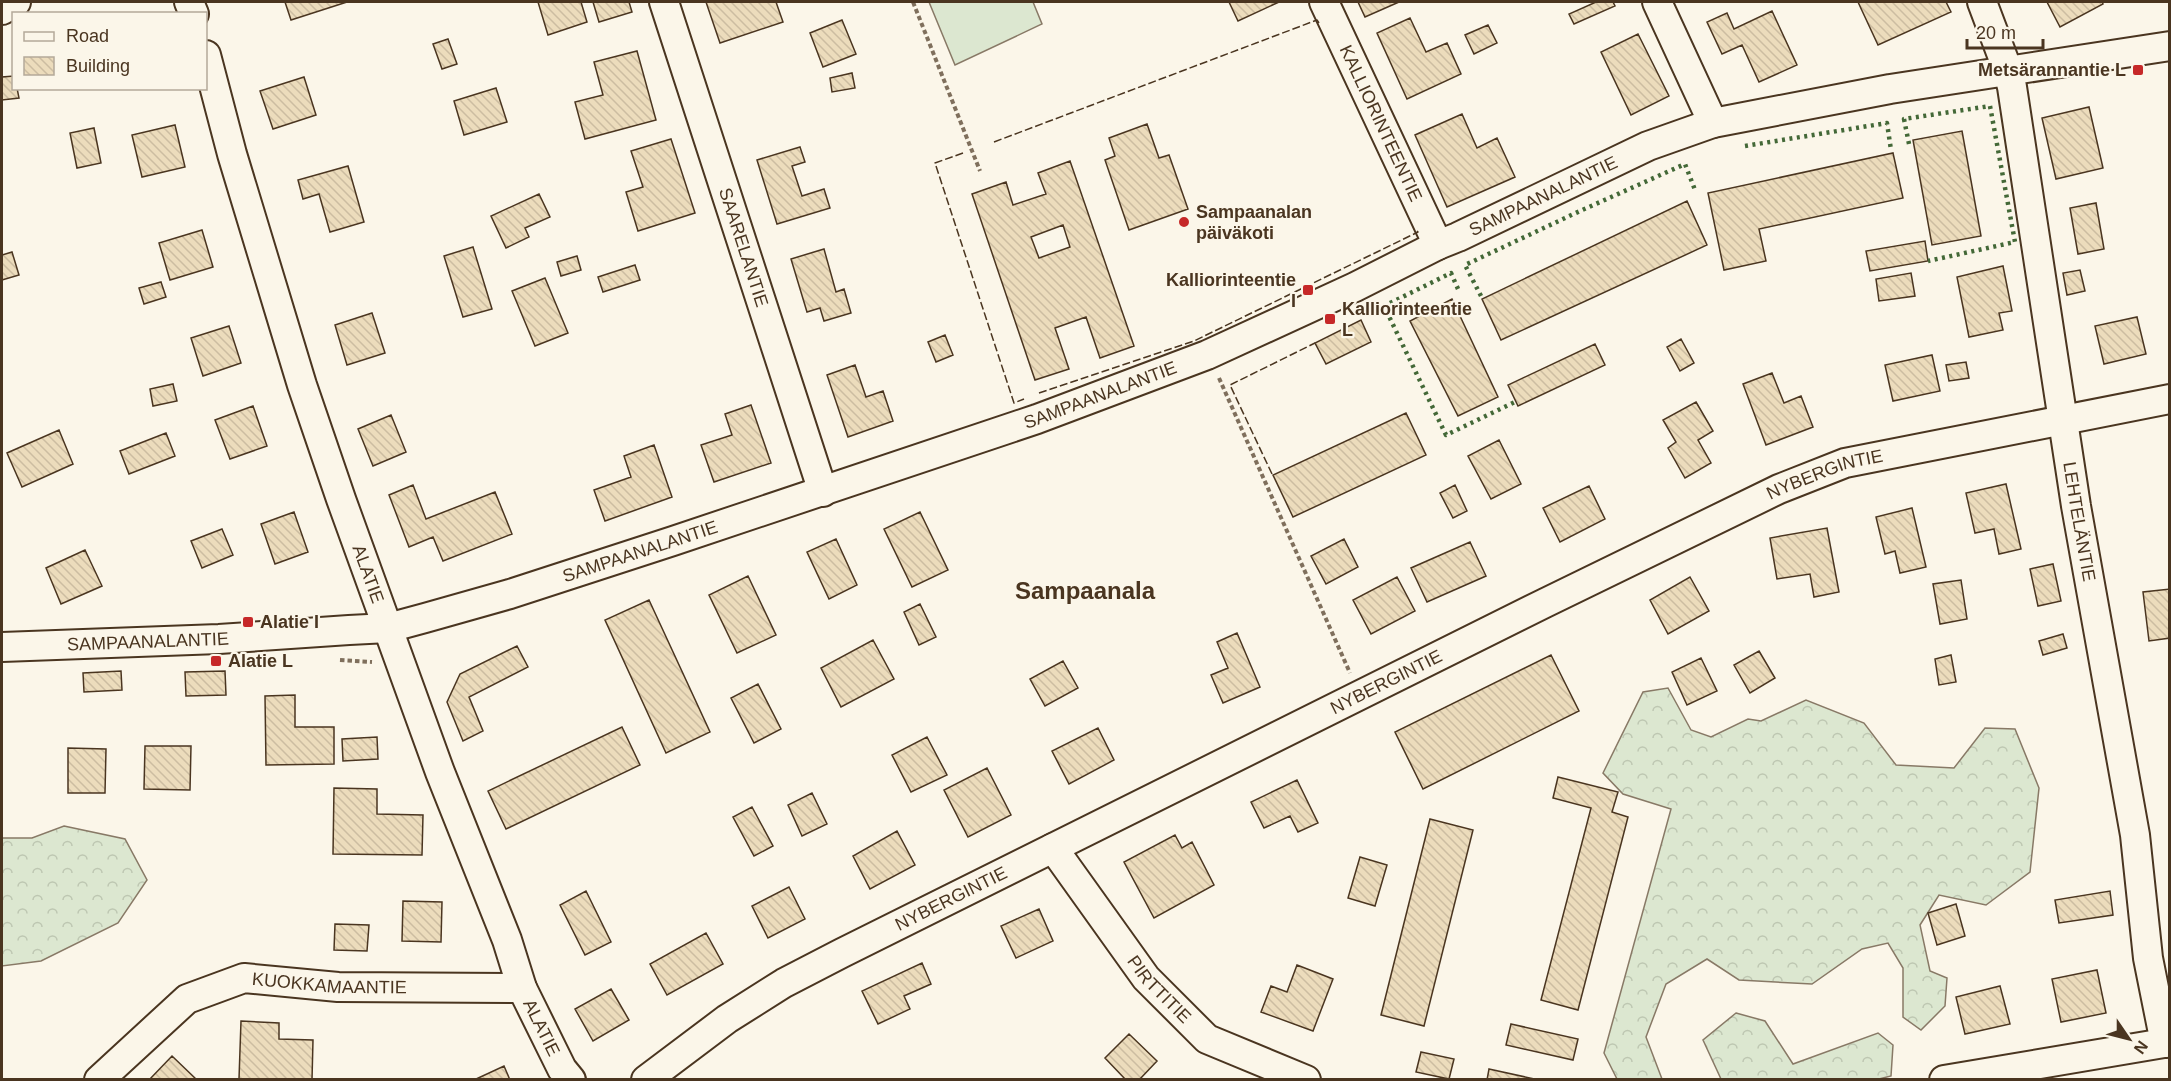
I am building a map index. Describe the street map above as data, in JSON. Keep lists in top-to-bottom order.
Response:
{
  "streets": {
    "street": [
      "KALLIORINTEENTIE",
      "SAMPAANALANTIE",
      "SAARELANTIE",
      "NYBERGINTIE",
      "LEHTELÄNTIE",
      "ALATIE",
      "KUOKKAMAANTIE",
      "PIRTTITIE"
    ]
  },
  "crossings": [
    ["KALLIORINTEENTIE", "SAMPAANALANTIE"],
    ["SAMPAANALANTIE", "SAARELANTIE"],
    ["SAMPAANALANTIE", "LEHTELÄNTIE"],
    ["SAMPAANALANTIE", "ALATIE"],
    ["NYBERGINTIE", "LEHTELÄNTIE"],
    ["NYBERGINTIE", "PIRTTITIE"],
    ["ALATIE", "KUOKKAMAANTIE"]
  ],
  "districts": ["Sampaanala"],
  "places": {
    "transit": [
      "Metsärannantie L",
      "Kalliorinteentie I",
      "Kalliorinteentie L",
      "Alatie I",
      "Alatie L"
    ],
    "other": ["Sampaanalan päiväkoti"]
  },
  "legend": ["Road", "Building"],
  "scale_bar": "20 m",
  "north": "bottom right"
}
